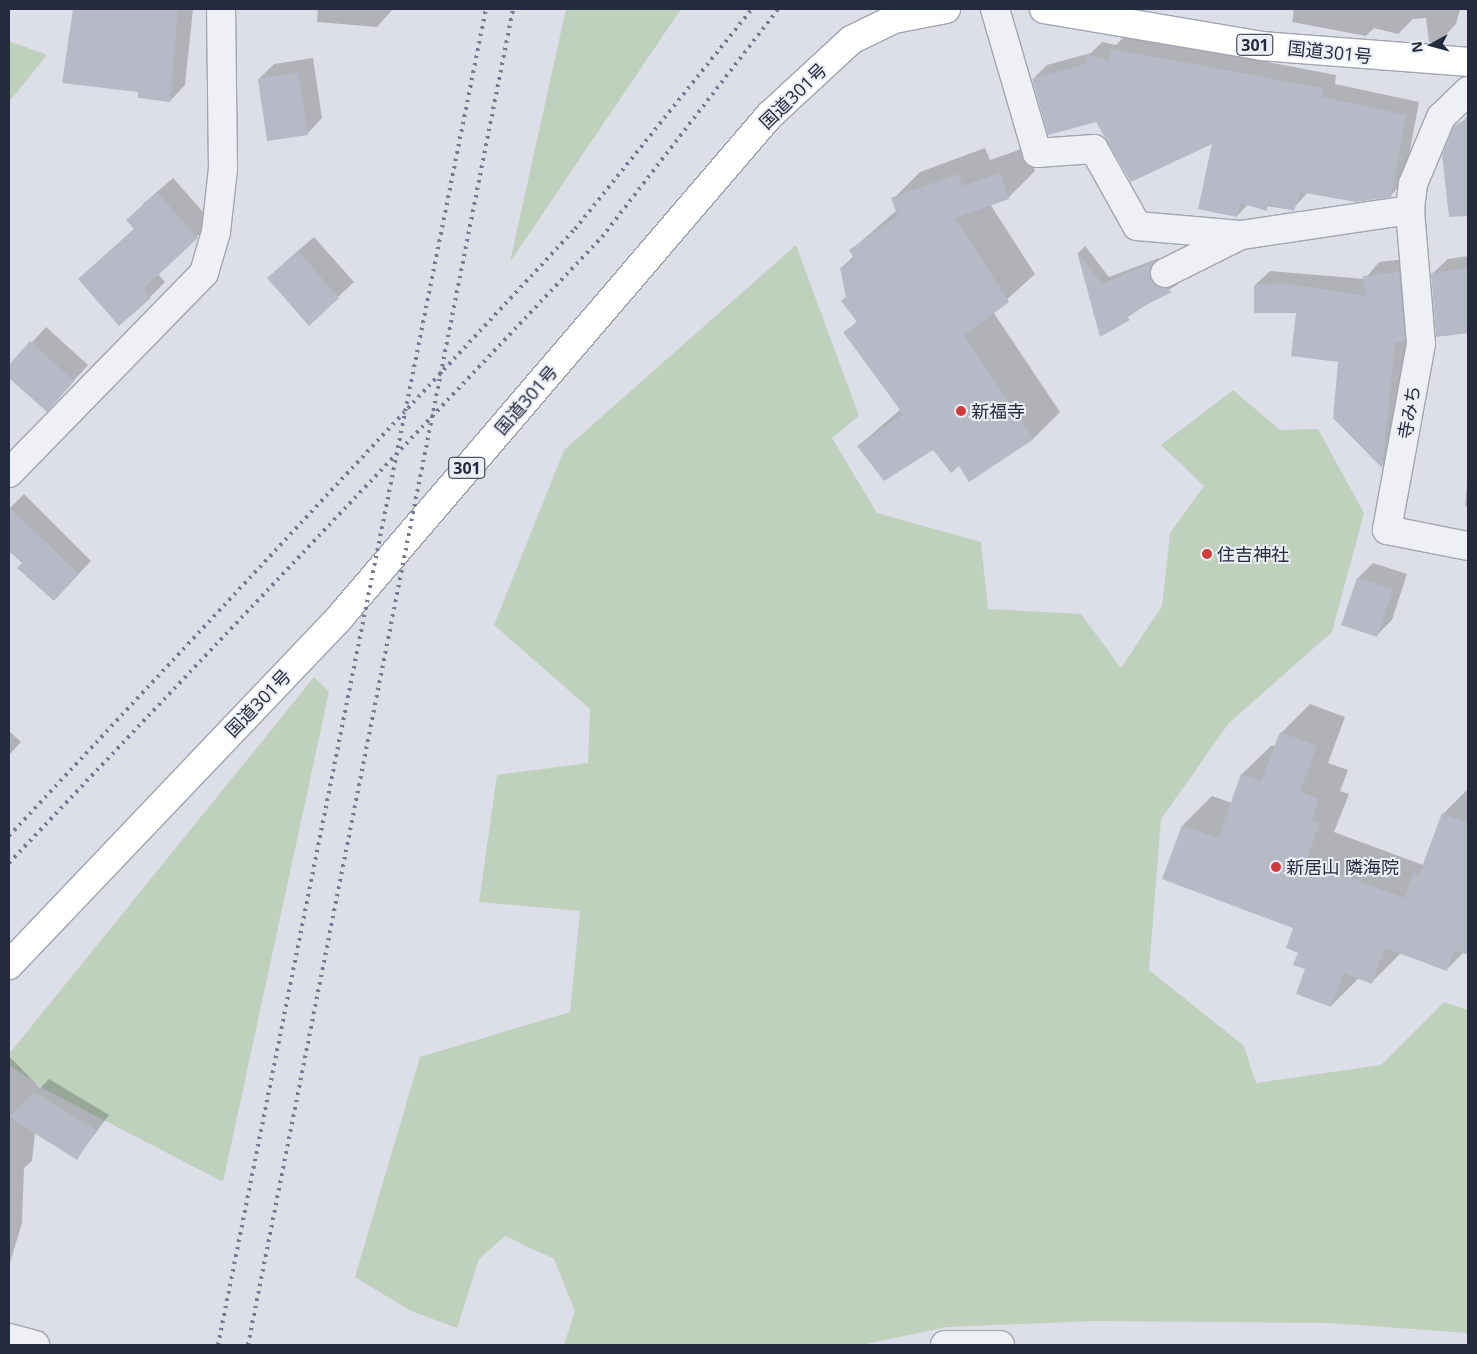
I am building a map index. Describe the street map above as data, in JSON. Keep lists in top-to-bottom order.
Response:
{
  "streets": {
    "highway": ["301", "国道301号"],
    "street": ["寺みち"]
  },
  "places": ["新福寺", "住吉神社", "新居山 隣海院"],
  "north": "left"
}
